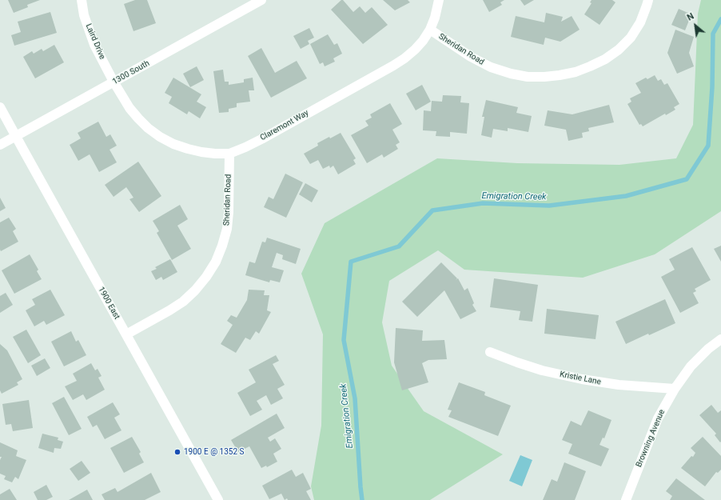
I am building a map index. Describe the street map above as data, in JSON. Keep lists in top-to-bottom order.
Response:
{
  "streets": {
    "street": [
      "Laird Drive",
      "Sheridan Road",
      "1300 South",
      "Claremont Way",
      "1900 East",
      "Kristie Lane",
      "Browning Avenue"
    ]
  },
  "crossings": [
    ["Laird Drive", "1300 South"],
    ["Laird Drive", "Claremont Way"],
    ["Sheridan Road", "Claremont Way"],
    ["Sheridan Road", "1900 East"],
    ["1300 South", "Claremont Way"],
    ["1300 South", "1900 East"],
    ["Kristie Lane", "Browning Avenue"]
  ],
  "water": ["Emigration Creek"],
  "places": ["1900 E @ 1352 S"],
  "north": "top left"
}
